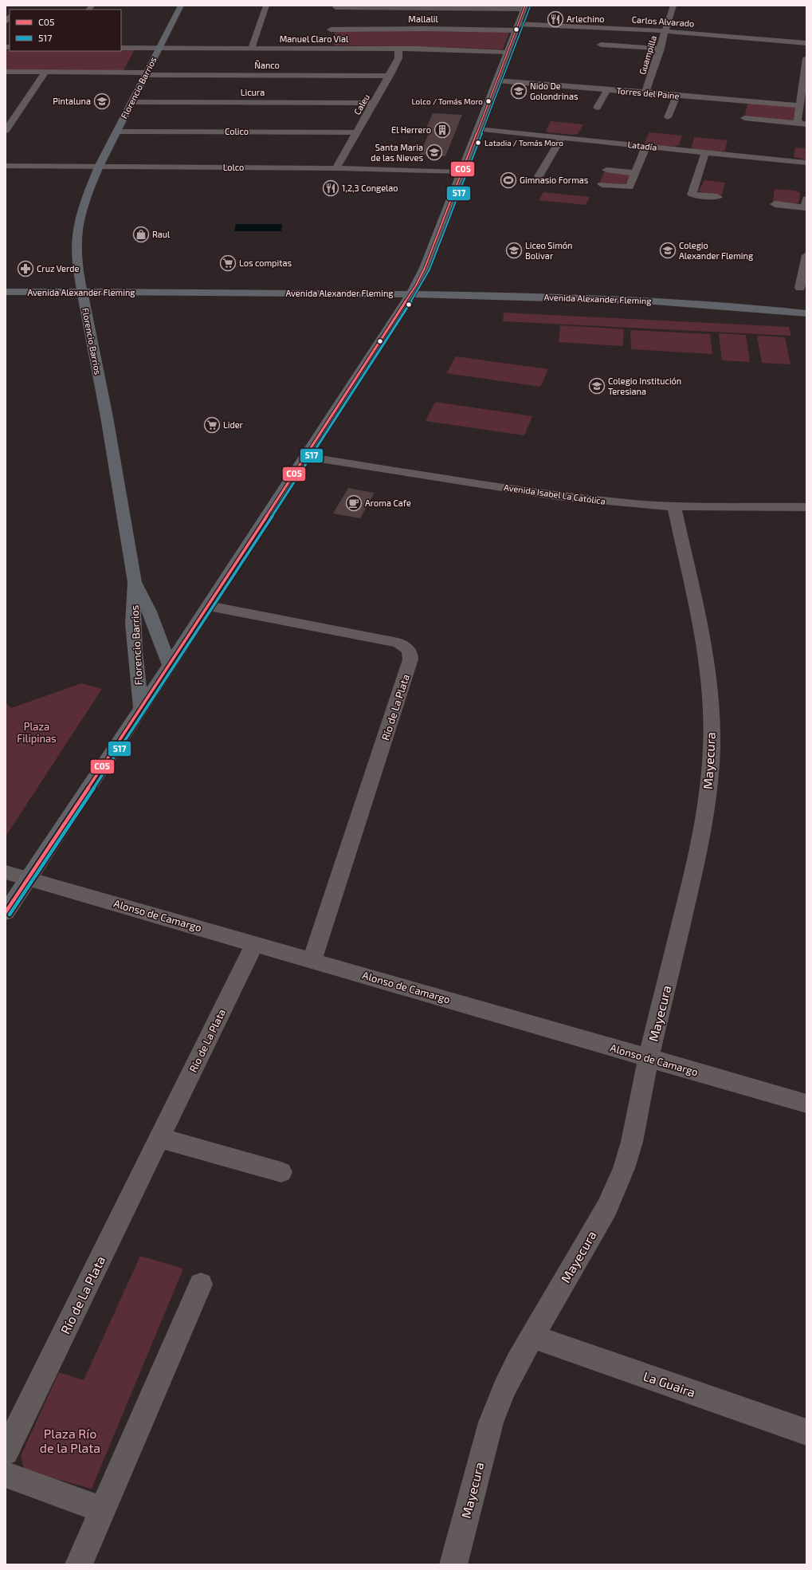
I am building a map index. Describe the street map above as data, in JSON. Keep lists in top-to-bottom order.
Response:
{
  "streets": {
    "main road": ["Florencio Barrios", "Avenida Alexander Fleming"],
    "street": [
      "Mallalil",
      "Carlos Alvarado",
      "Manuel Claro Vial",
      "Guampilla",
      "Ñanco",
      "Licura",
      "Torres del Paine",
      "Caleu",
      "Colico",
      "Latadía",
      "Lolco",
      "Avenida Isabel La Católica",
      "Río de La Plata",
      "Mayecura",
      "Alonso de Camargo",
      "La Guaira"
    ]
  },
  "crossings": [
    ["Mallalil", "Carlos Alvarado"],
    ["Mallalil", "Manuel Claro Vial"],
    ["Carlos Alvarado", "Guampilla"],
    ["Manuel Claro Vial", "Florencio Barrios"],
    ["Manuel Claro Vial", "Caleu"],
    ["Guampilla", "Torres del Paine"],
    ["Ñanco", "Florencio Barrios"],
    ["Ñanco", "Caleu"],
    ["Florencio Barrios", "Licura"],
    ["Florencio Barrios", "Colico"],
    ["Florencio Barrios", "Lolco"],
    ["Florencio Barrios", "Avenida Alexander Fleming"],
    ["Licura", "Caleu"],
    ["Caleu", "Colico"],
    ["Caleu", "Lolco"],
    ["Avenida Isabel La Católica", "Mayecura"],
    ["Río de La Plata", "Alonso de Camargo"],
    ["Mayecura", "Alonso de Camargo"],
    ["Mayecura", "La Guaira"]
  ],
  "parks": ["Plaza Filipinas", "Plaza Río de la Plata"],
  "places": {
    "restaurant": ["Arlechino", "1,2,3 Congelao"],
    "school or university": [
      "Nido De Golondrinas",
      "Pintaluna",
      "Santa Maria de las Nieves",
      "Liceo Simón Bolivar",
      "Colegio Alexander Fleming",
      "Colegio Institución Teresiana"
    ],
    "other": ["Lolco / Tomás Moro", "Latadia / Tomás Moro"],
    "building": ["El Herrero"],
    "sports": ["Gimnasio Formas"],
    "shop": ["Raul"],
    "supermarket": ["Los compitas", "Lider"],
    "pharmacy": ["Cruz Verde"],
    "cafe": ["Aroma Cafe"]
  },
  "lines": ["transit line C05", "transit line 517"],
  "legend": ["C05", "517"]
}
